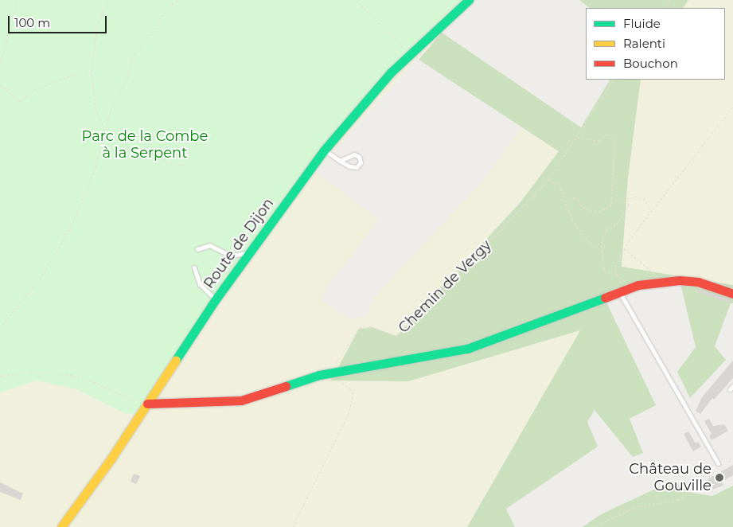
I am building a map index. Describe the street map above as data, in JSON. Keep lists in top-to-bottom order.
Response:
{
  "streets": {
    "main road": ["Route de Dijon"],
    "path": ["Chemin de Vergy"]
  },
  "parks": ["Parc de la Combe à la Serpent"],
  "places": ["Château de Gouville"],
  "legend": ["Fluide", "Ralenti", "Bouchon"],
  "scale_bar": "100 m"
}
